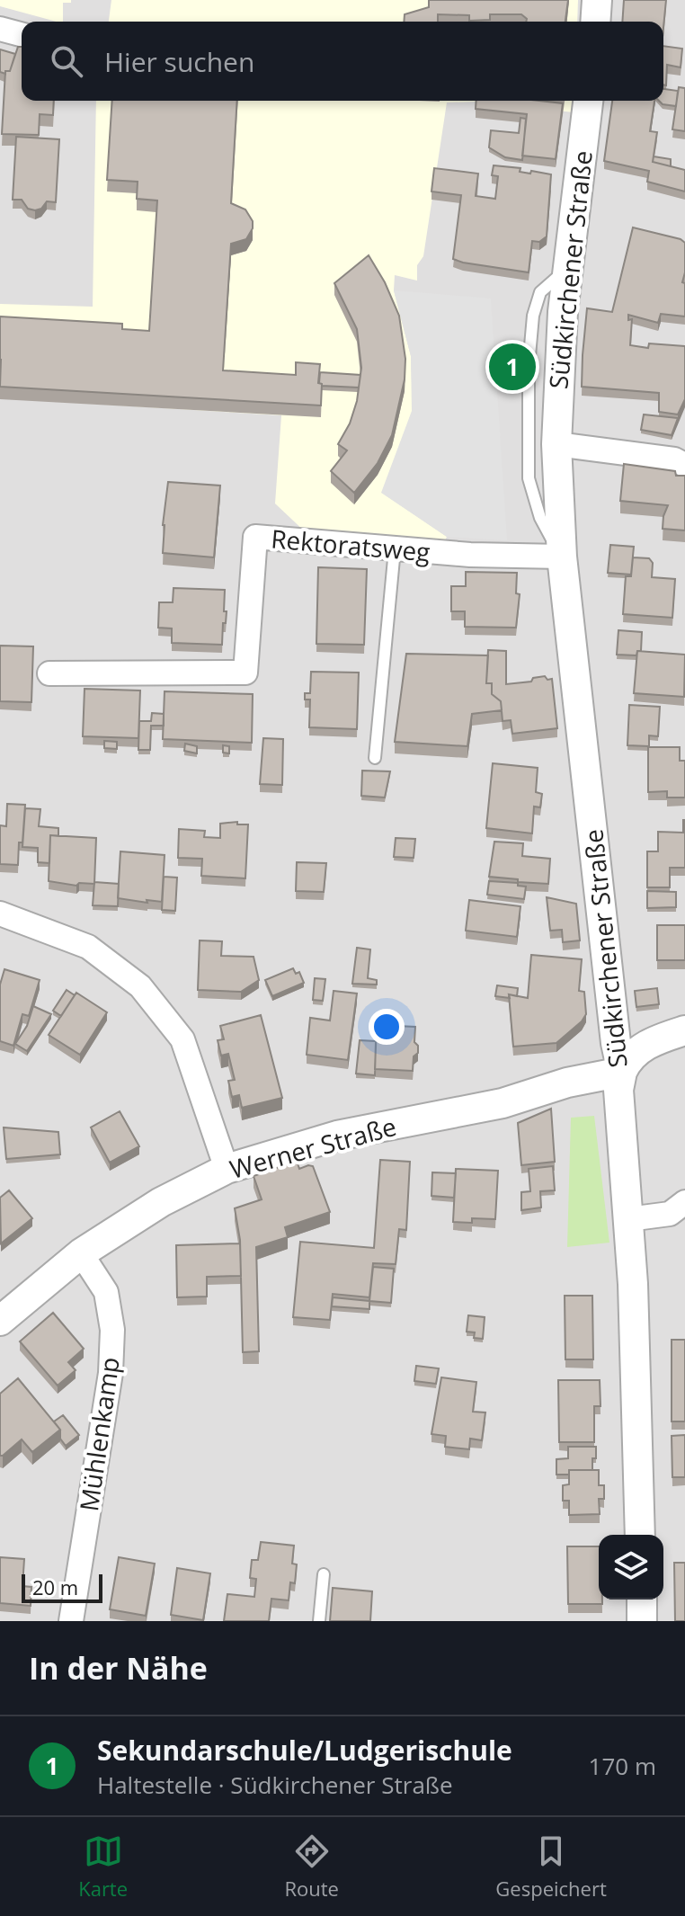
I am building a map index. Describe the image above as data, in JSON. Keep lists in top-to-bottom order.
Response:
{
  "streets": {
    "street": [
      "Südkirchener Straße",
      "Rektoratsweg",
      "Werner Straße",
      "Mühlenkamp"
    ]
  },
  "crossings": [
    ["Südkirchener Straße", "Rektoratsweg"],
    ["Südkirchener Straße", "Werner Straße"],
    ["Werner Straße", "Mühlenkamp"]
  ],
  "scale_bar": "20 m",
  "page": {
    "search": "Hier suchen",
    "pins": "1",
    "scale": "20 m",
    "heading": "In der Nähe",
    "list": [
      {
        "mark": "1",
        "name": "Sekundarschule/Ludgerischule",
        "note": "Haltestelle · Südkirchener Straße",
        "value": "170 m"
      }
    ],
    "nav": ["Karte", "Route", "Gespeichert"]
  }
}
